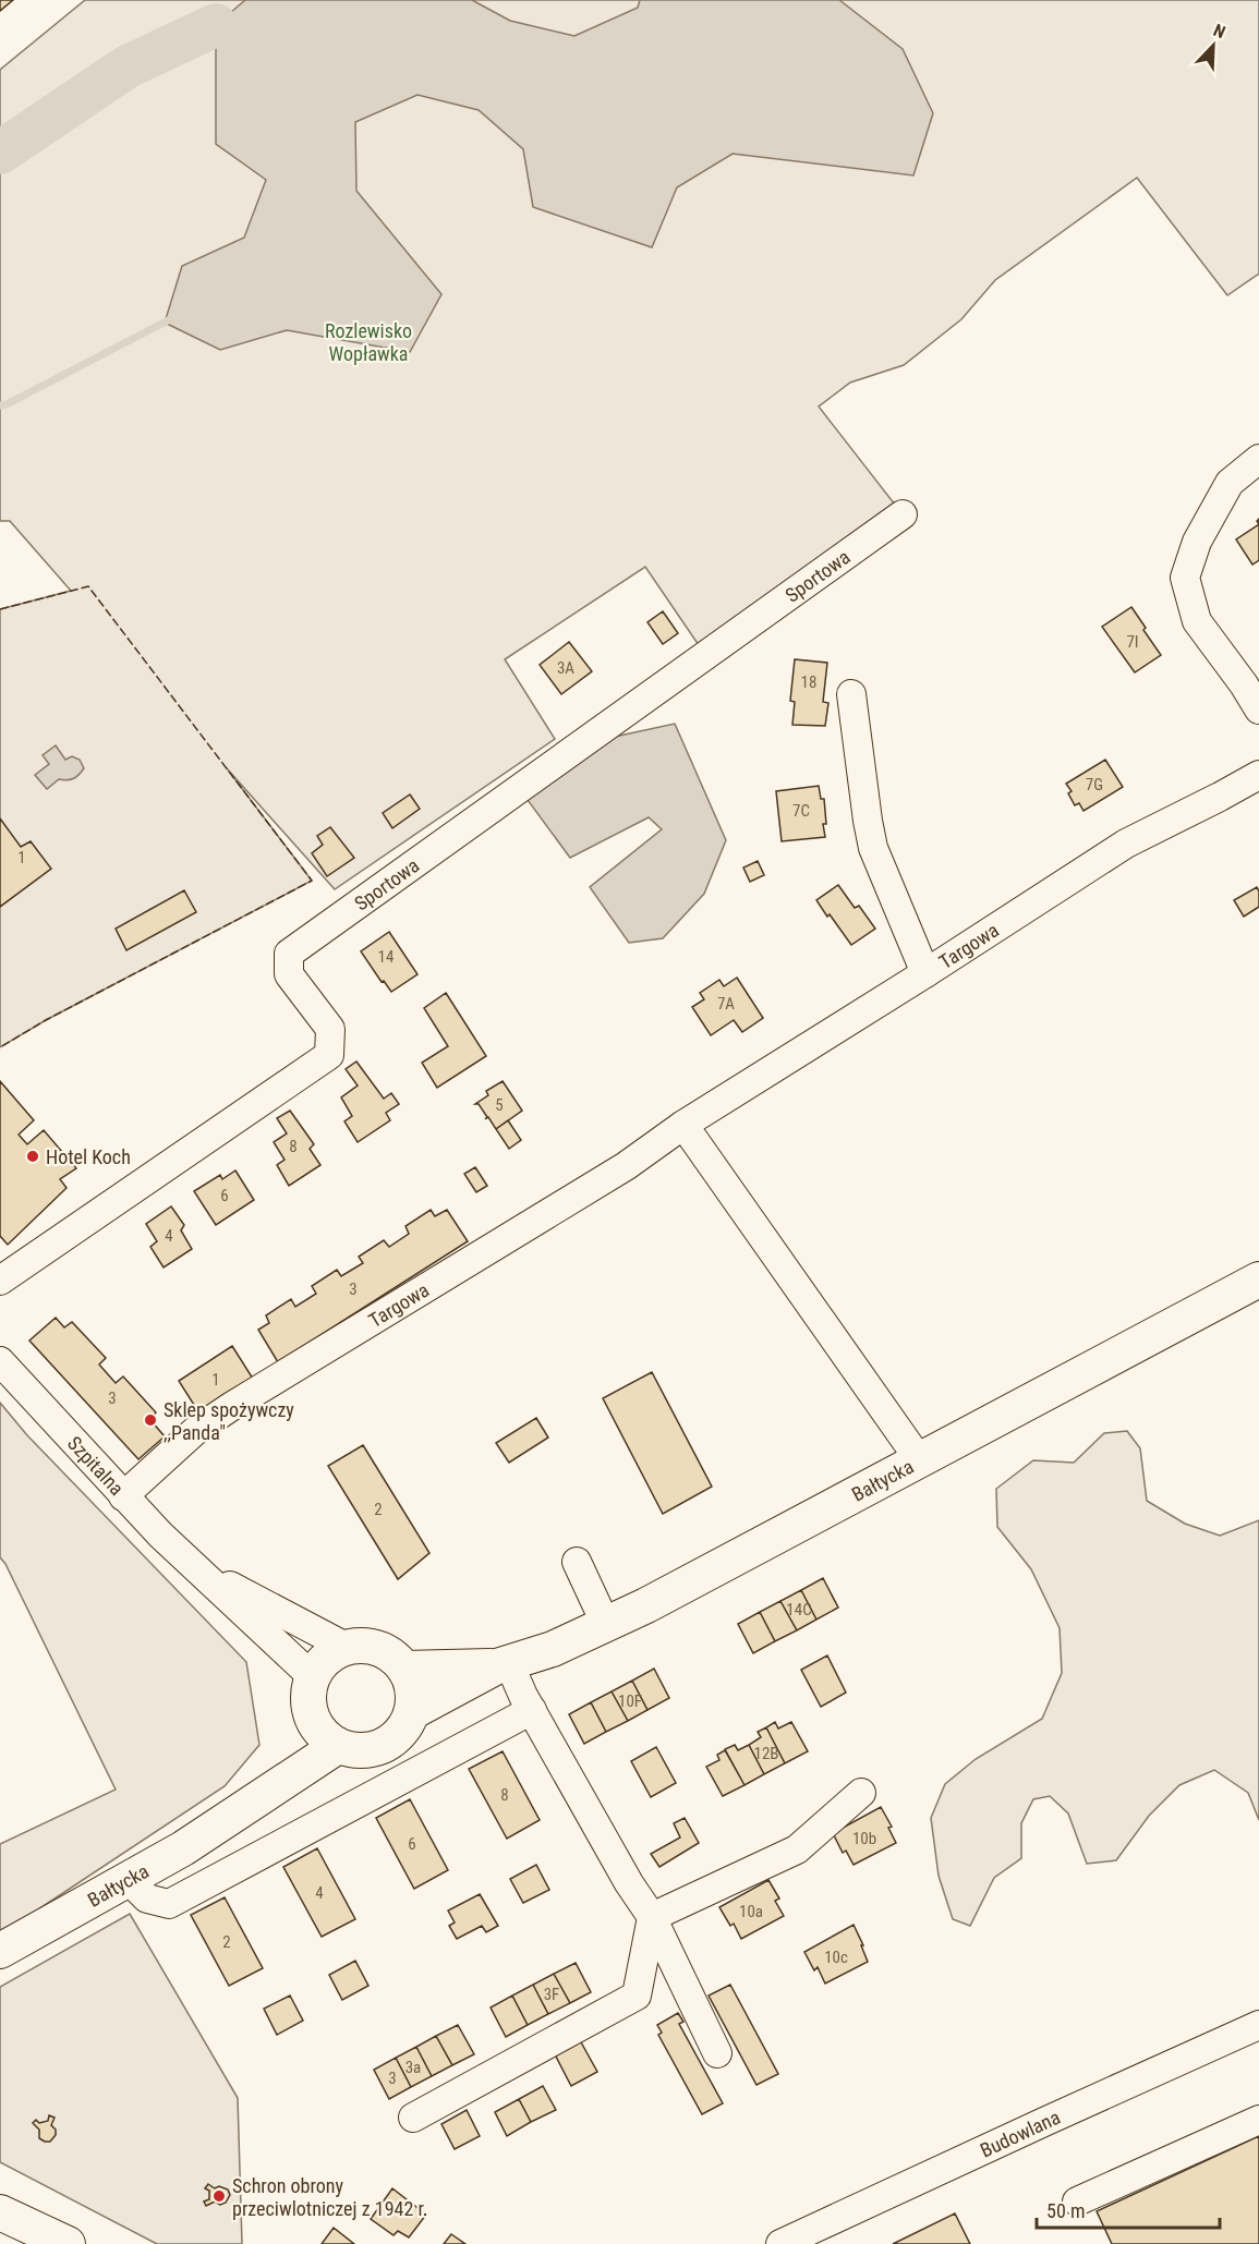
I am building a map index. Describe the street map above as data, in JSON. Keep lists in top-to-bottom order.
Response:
{
  "streets": {
    "main road": ["Bałtycka"],
    "street": [
      "Sportowa",
      "Targowa",
      "Szpitalna",
      "Budowlana"
    ]
  },
  "crossings": [
    ["Targowa", "Szpitalna"],
    ["Szpitalna", "Bałtycka"]
  ],
  "parks": ["Rozlewisko Wopławka"],
  "places": ["Hotel Koch", "Sklep spożywczy ,,Panda\"", "Schron obrony przeciwlotniczej z 1942 r."],
  "house_numbers": [
    "7I",
    "3A",
    "18",
    "7G",
    "7C",
    "1",
    "14",
    "7A",
    "5",
    "8",
    "6",
    "4",
    "3",
    "1",
    "3",
    "2",
    "14C",
    "10F",
    "12B",
    "8",
    "10b",
    "6",
    "4",
    "10a",
    "2",
    "10c",
    "3F",
    "3a",
    "3"
  ],
  "scale_bar": "50 m",
  "north": "top right"
}
